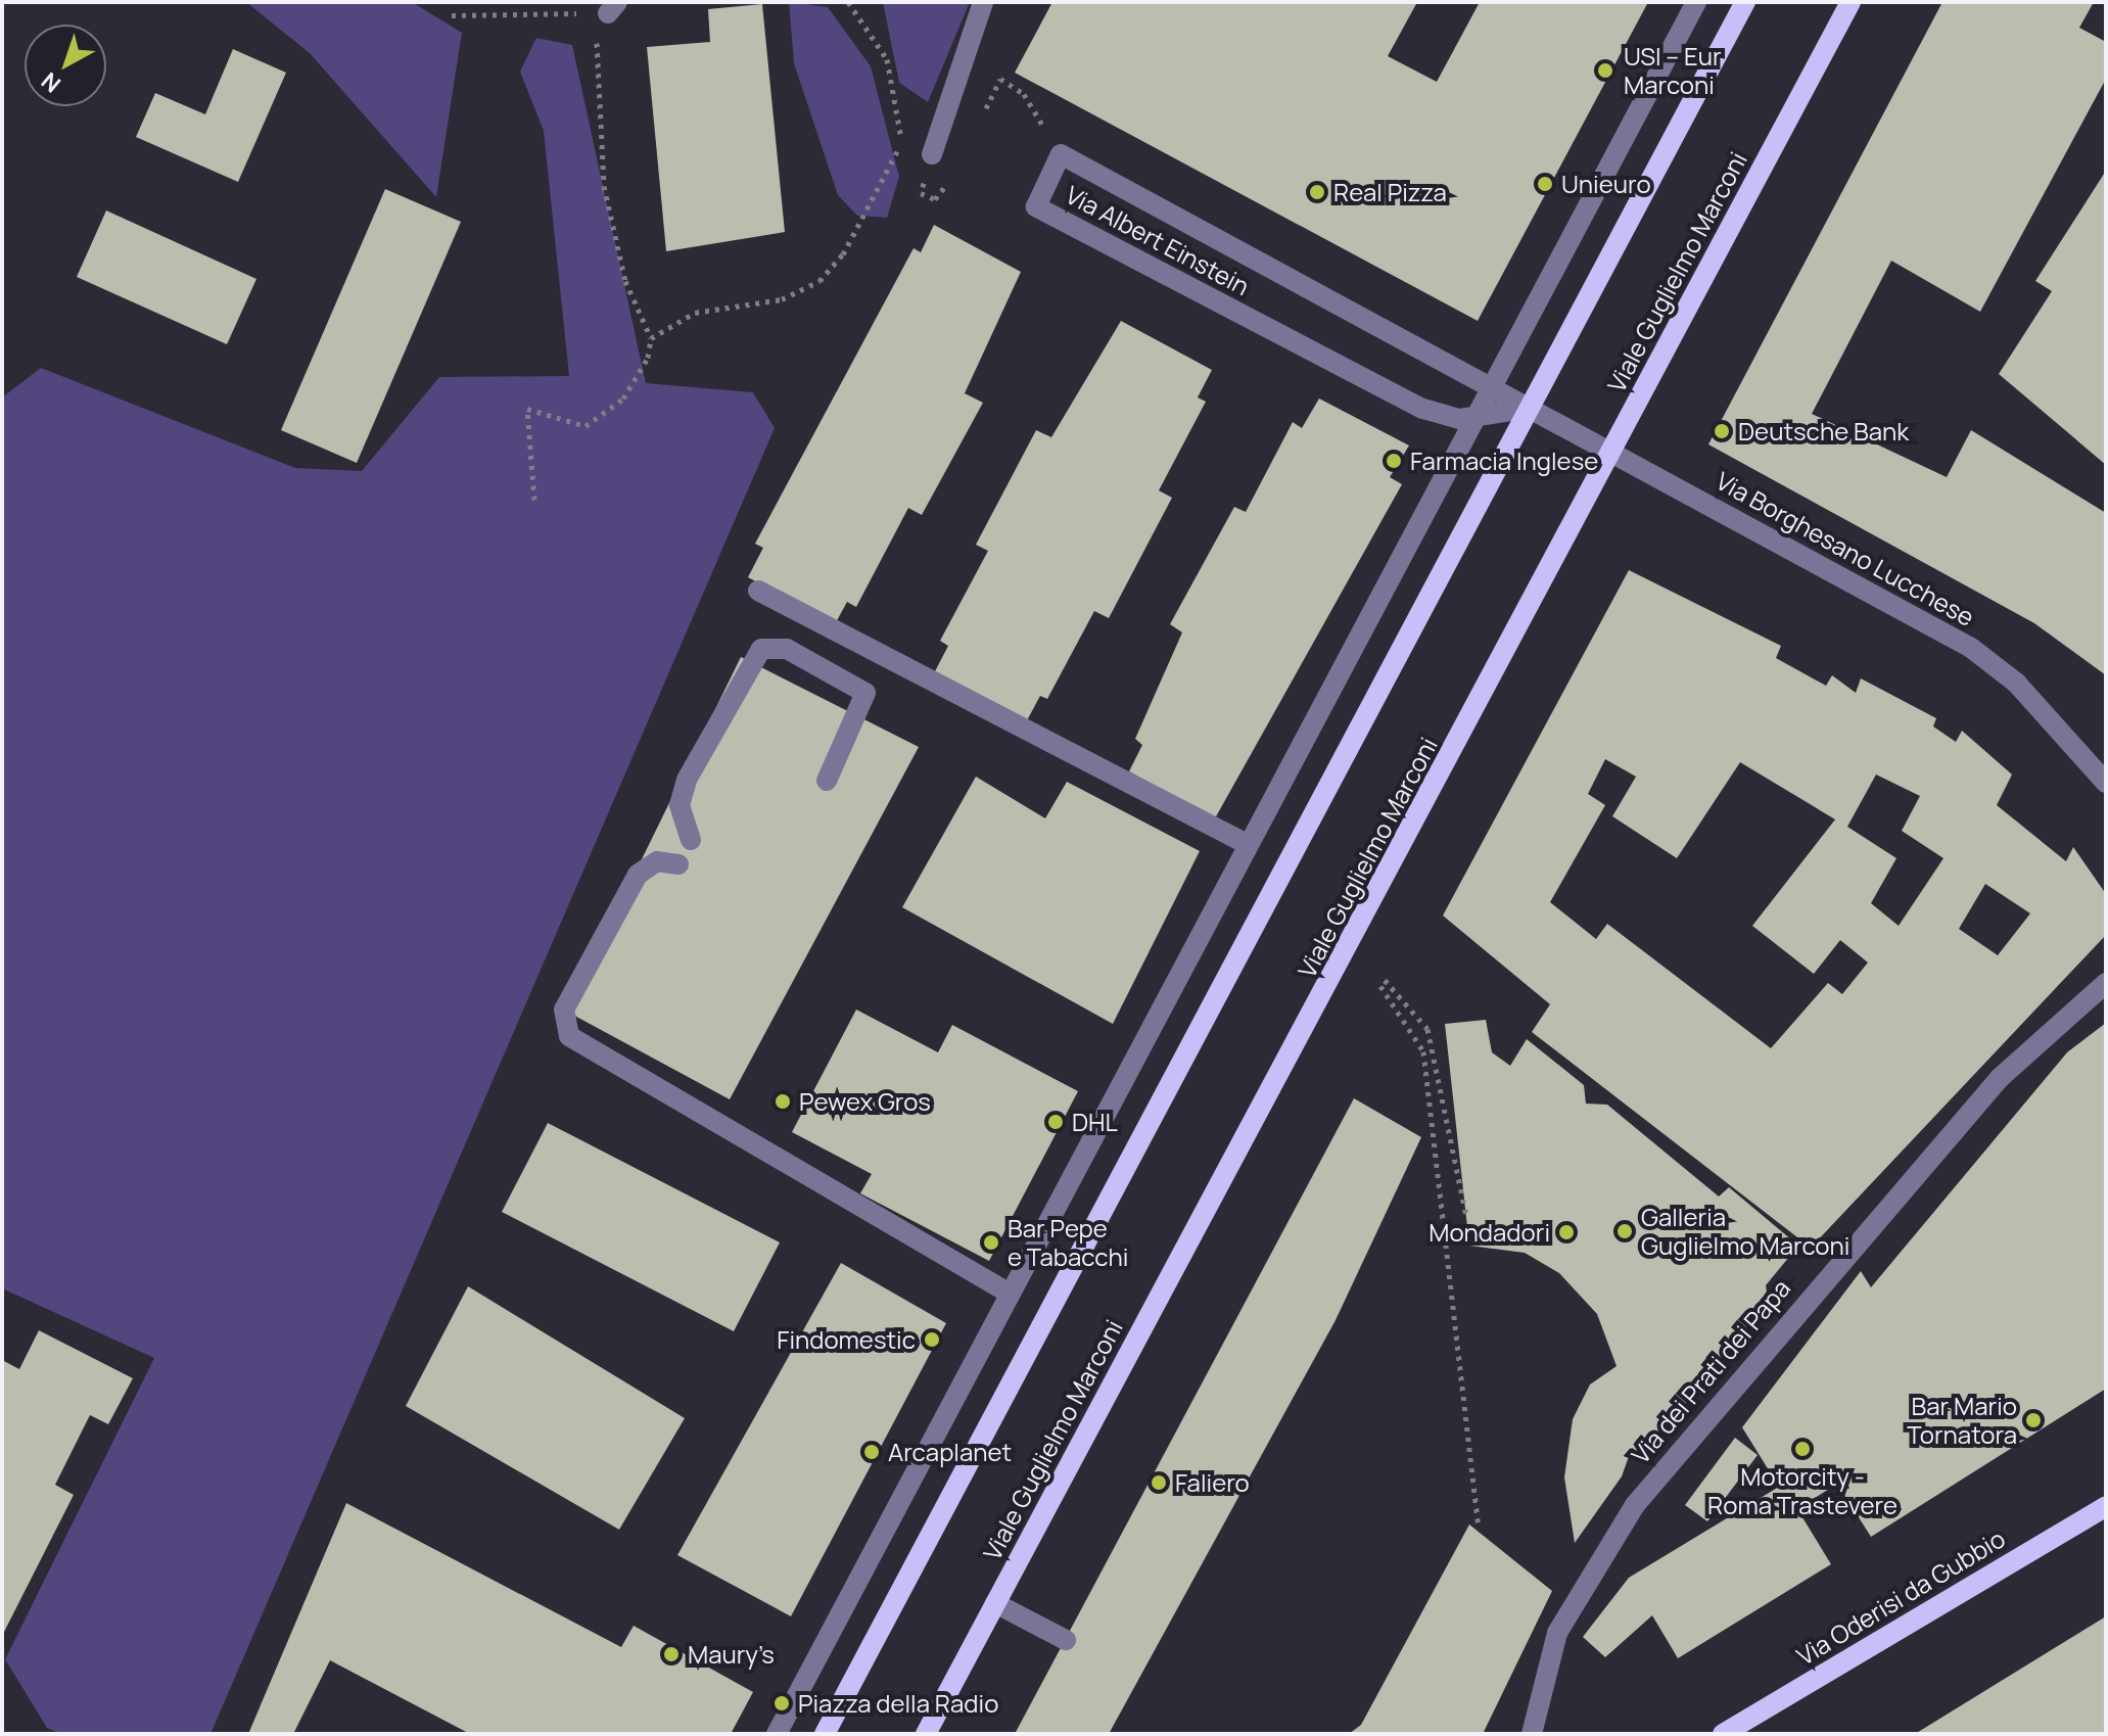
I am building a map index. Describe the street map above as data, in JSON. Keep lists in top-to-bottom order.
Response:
{
  "streets": {
    "main road": ["Viale Guglielmo Marconi", "Via Oderisi da Gubbio"],
    "street": ["Via Albert Einstein", "Via Borghesano Lucchese", "Via dei Prati dei Papa"]
  },
  "crossings": [
    ["Via Albert Einstein", "Via Borghesano Lucchese"],
    ["Viale Guglielmo Marconi", "Via Borghesano Lucchese"]
  ],
  "places": [
    "USI – Eur Marconi",
    "Unieuro",
    "Real Pizza",
    "Deutsche Bank",
    "Farmacia Inglese",
    "Pewex Gros",
    "DHL",
    "Galleria Guglielmo Marconi",
    "Mondadori",
    "Bar Pepe e Tabacchi",
    "Findomestic",
    "Bar Mario Tornatora",
    "Motorcity - Roma Trastevere",
    "Arcaplanet",
    "Faliero",
    "Maury’s",
    "Piazza della Radio"
  ],
  "north": "bottom left"
}
